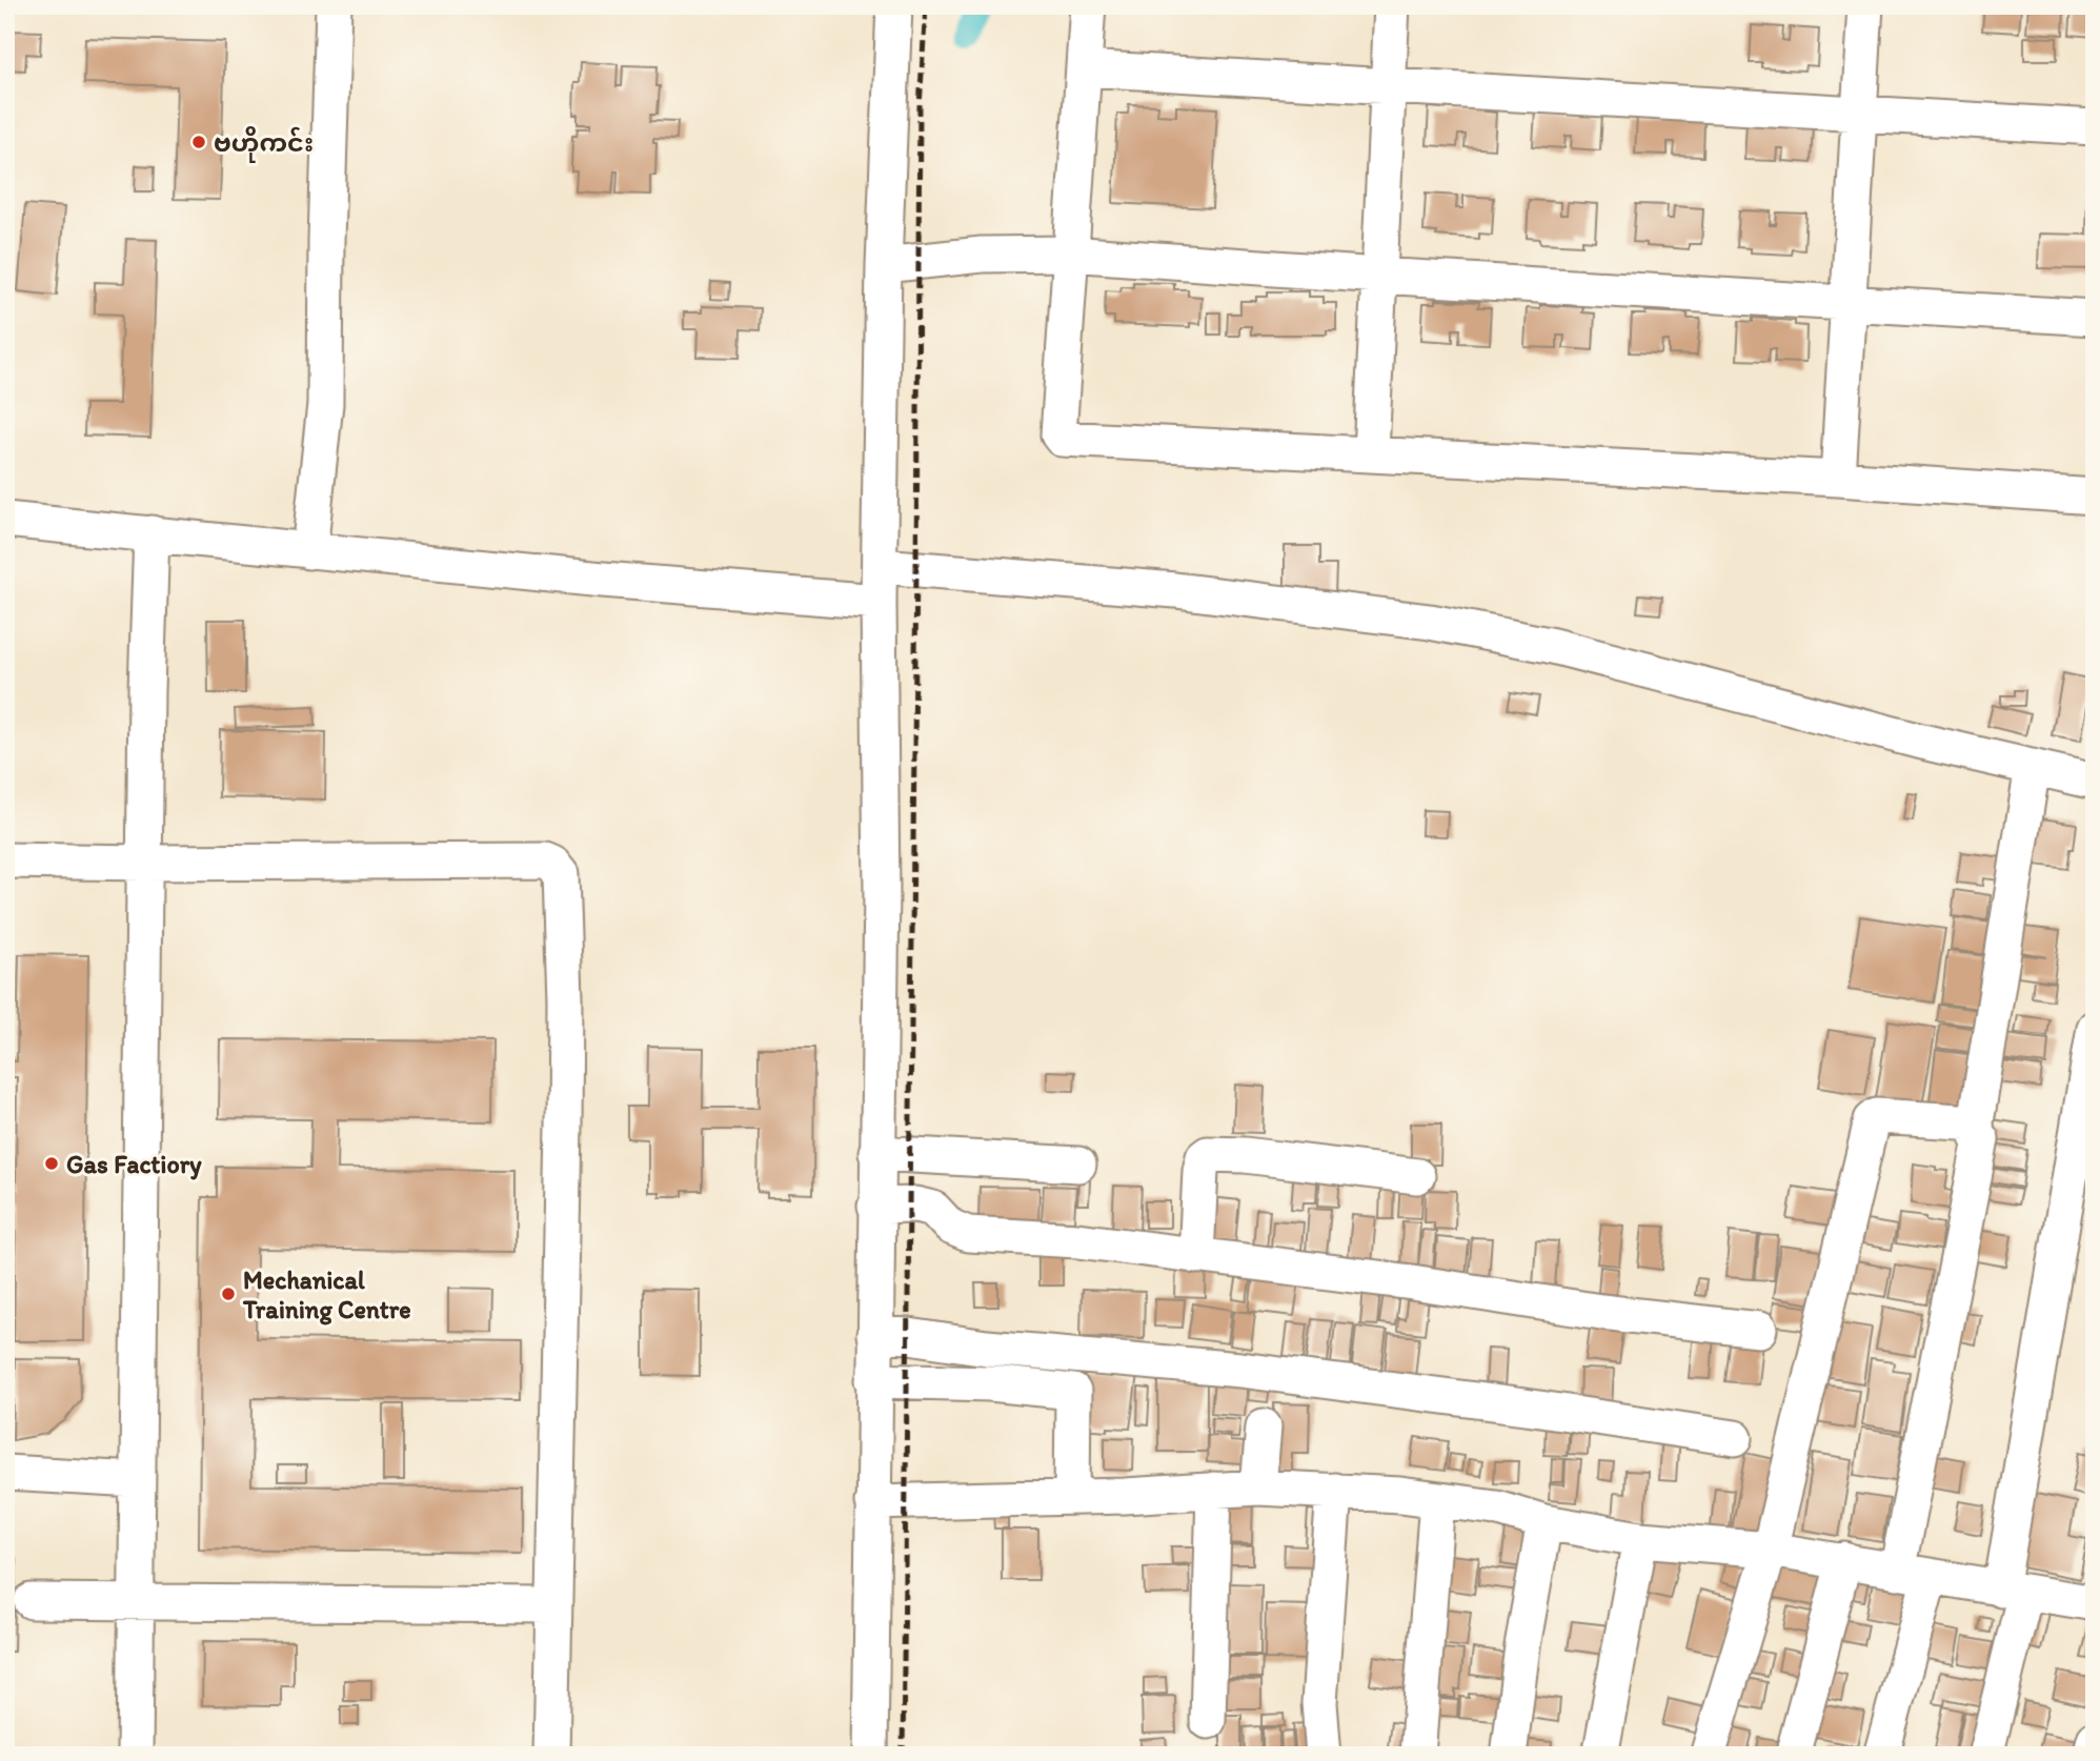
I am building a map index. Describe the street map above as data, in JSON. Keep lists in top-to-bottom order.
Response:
{
  "places": ["ဗဟိုကင်း", "Gas Factiory", "Mechanical Training Centre"]
}
